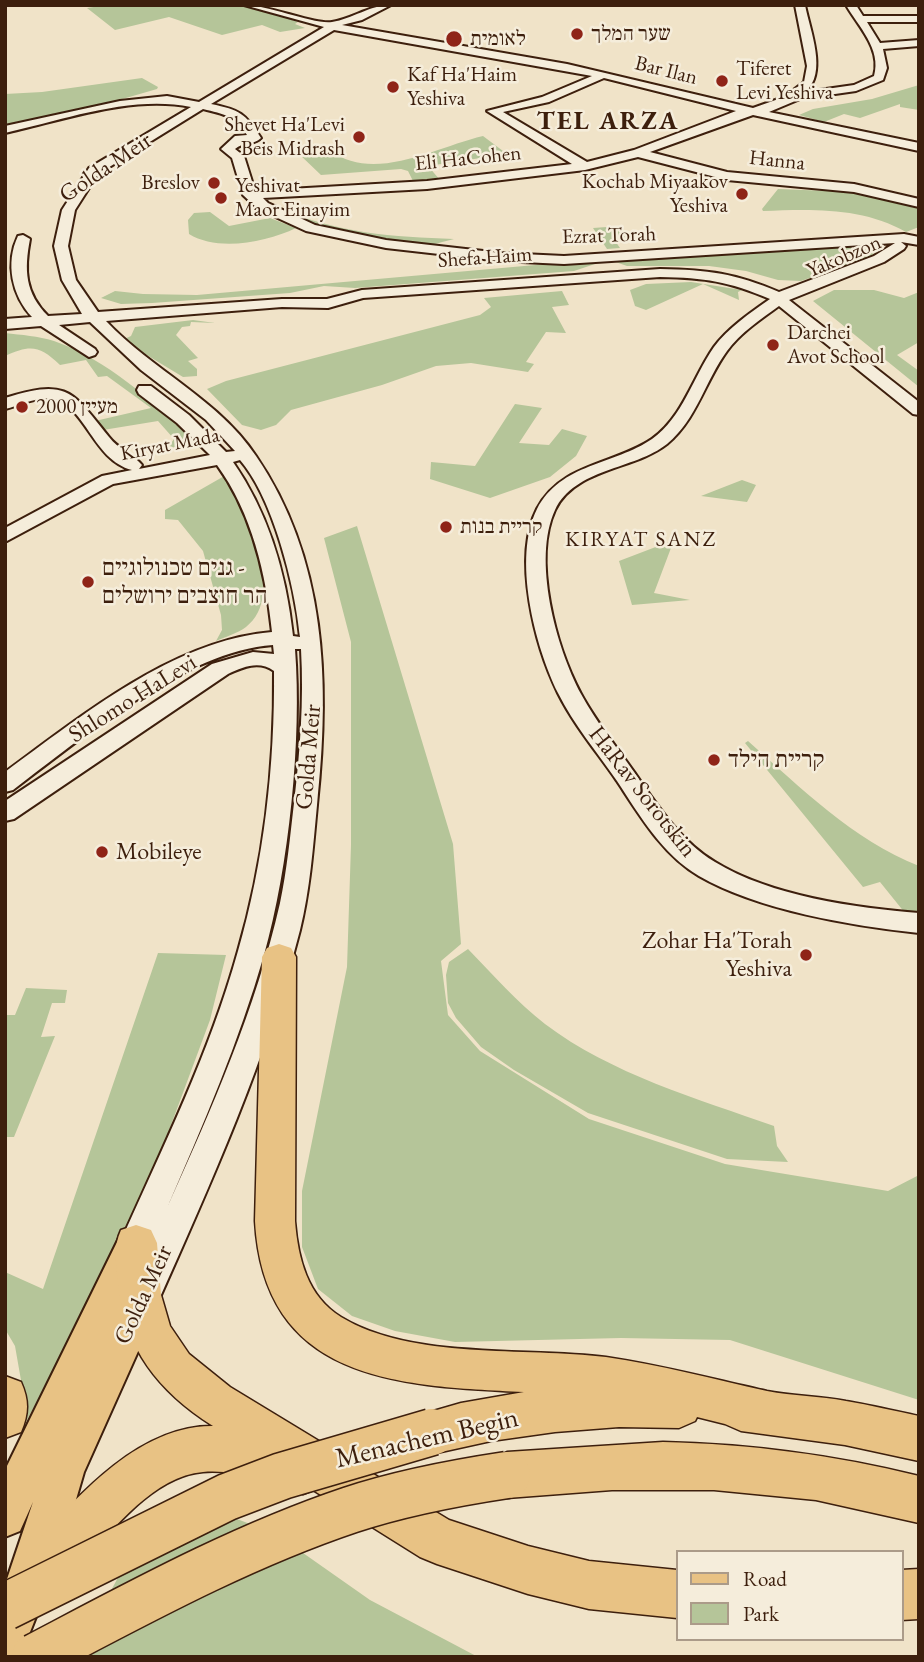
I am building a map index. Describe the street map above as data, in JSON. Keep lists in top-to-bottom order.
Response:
{
  "streets": {
    "highway": ["Menachem Begin"],
    "main road": ["Golda Meir"],
    "street": [
      "Bar Ilan",
      "Eli HaCohen",
      "Hanna",
      "Ezrat Torah",
      "Yakobzon",
      "Shefa Haim",
      "Kiryat Mada",
      "Shlomo HaLevi",
      "HaRav Sorotskin"
    ]
  },
  "crossings": [
    ["Bar Ilan", "Eli HaCohen"],
    ["Eli HaCohen", "Hanna"],
    ["Eli HaCohen", "Ezrat Torah"],
    ["Golda Meir", "Shefa Haim"],
    ["Golda Meir", "Kiryat Mada"],
    ["Golda Meir", "Shlomo HaLevi"],
    ["Golda Meir", "Menachem Begin"],
    ["Ezrat Torah", "Yakobzon"],
    ["Yakobzon", "Shefa Haim"],
    ["Yakobzon", "HaRav Sorotskin"]
  ],
  "districts": ["TEL ARZA", "KIRYAT SANZ"],
  "places": [
    "שער המלך",
    "לאומית",
    "Tiferet Levi Yeshiva",
    "Kaf Ha'Haim Yeshiva",
    "Shevet Ha'Levi Beis Midrash",
    "Breslov",
    "Kochab Miyaakov Yeshiva",
    "Yeshivat Maor Einayim",
    "Darchei Avot School",
    "מעיין 2000",
    "קריית בנות",
    "גנים טכנולוגיים - הר חוצבים ירושלים",
    "קריית הילד",
    "Mobileye",
    "Zohar Ha'Torah Yeshiva"
  ],
  "legend": ["Road", "Park"]
}
